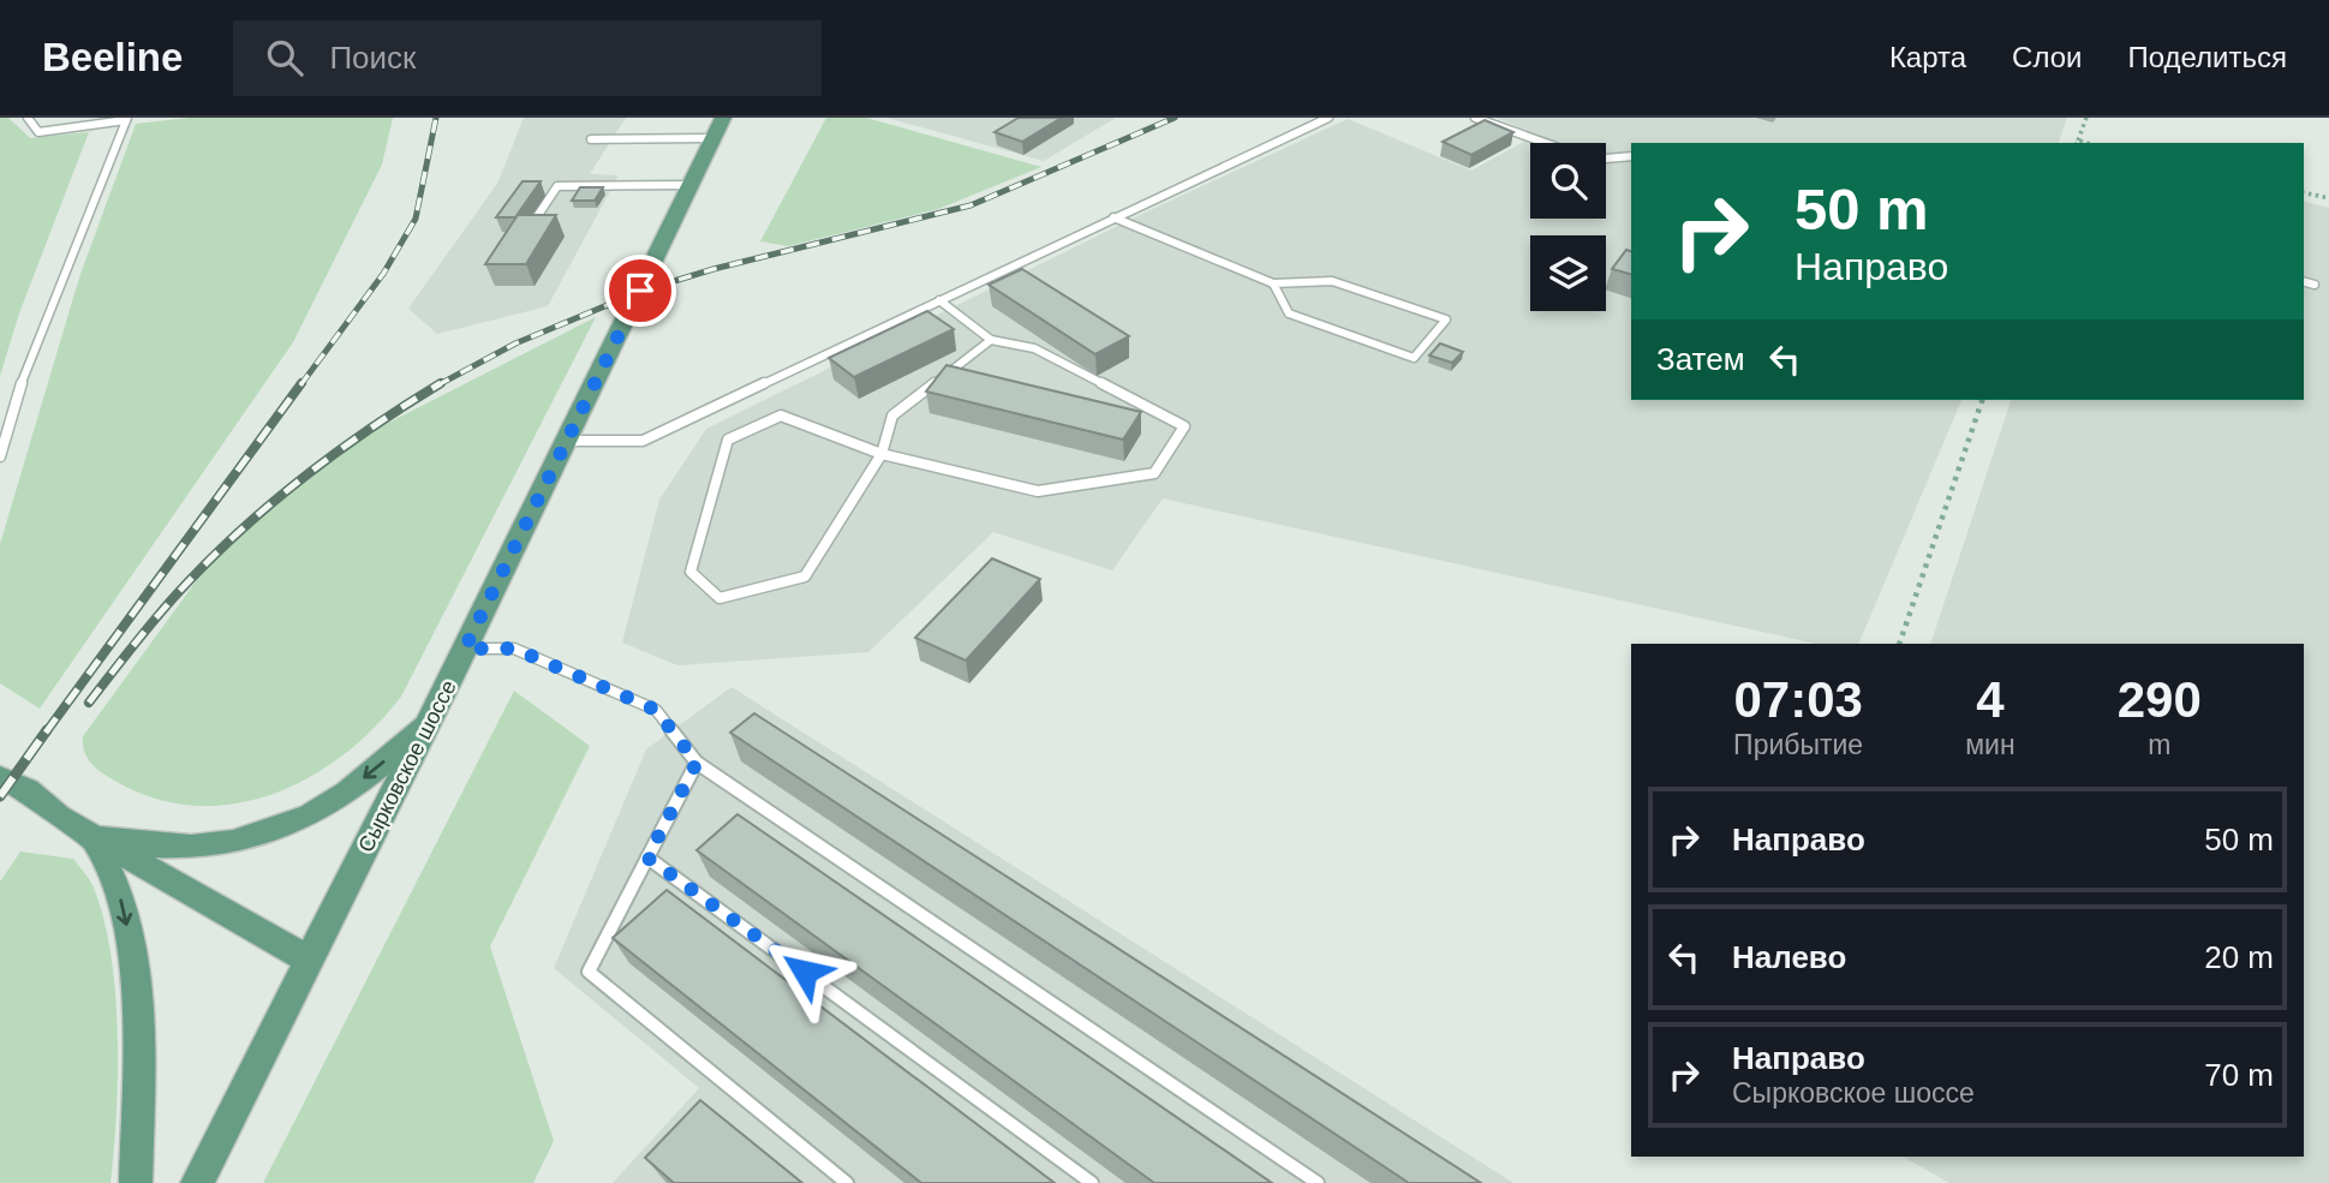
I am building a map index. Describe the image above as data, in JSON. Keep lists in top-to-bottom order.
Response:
{
  "streets": {
    "main road": ["Сырковское шоссе"]
  },
  "page": {
    "header": "Beeline",
    "search": "Поиск",
    "nav": ["Карта", "Слои", "Поделиться"],
    "turn": ["50 m", "Направо"],
    "then": "Затем",
    "eta": [
      "07:03",
      "Прибытие",
      "4",
      "мин",
      "290",
      "m"
    ],
    "list": [
      {
        "name": "Направо",
        "value": "50 m"
      },
      {
        "name": "Налево",
        "value": "20 m"
      },
      {
        "name": "Направо",
        "note": "Сырковское шоссе",
        "value": "70 m"
      }
    ]
  }
}
